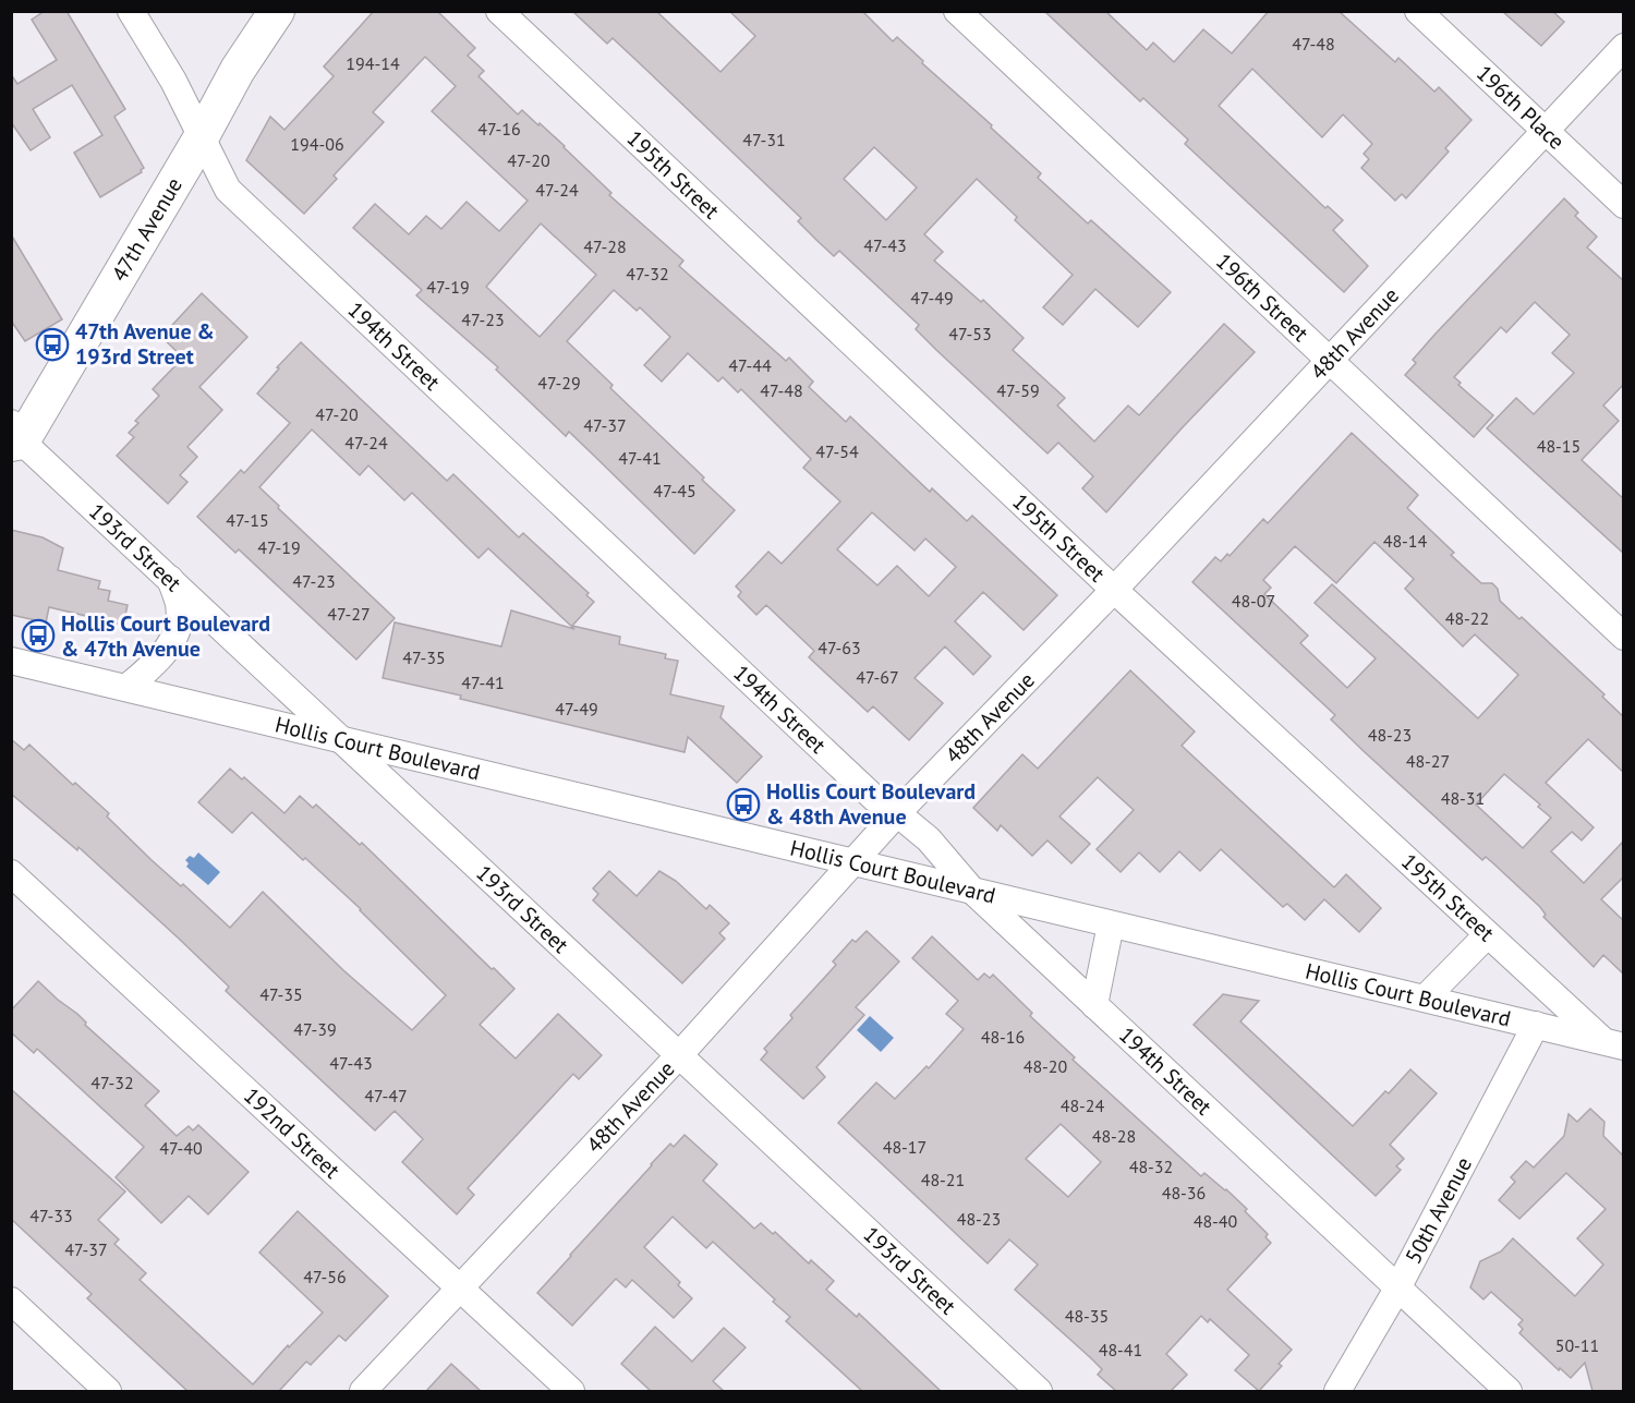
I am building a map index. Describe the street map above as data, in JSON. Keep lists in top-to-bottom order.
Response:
{
  "streets": {
    "street": [
      "196th Place",
      "195th Street",
      "47th Avenue",
      "196th Street",
      "48th Avenue",
      "194th Street",
      "193rd Street",
      "Hollis Court Boulevard",
      "192nd Street",
      "50th Avenue"
    ]
  },
  "crossings": [
    ["196th Place", "48th Avenue"],
    ["195th Street", "48th Avenue"],
    ["195th Street", "Hollis Court Boulevard"],
    ["47th Avenue", "194th Street"],
    ["47th Avenue", "193rd Street"],
    ["196th Street", "48th Avenue"],
    ["48th Avenue", "194th Street"],
    ["48th Avenue", "193rd Street"],
    ["48th Avenue", "Hollis Court Boulevard"],
    ["48th Avenue", "192nd Street"],
    ["194th Street", "Hollis Court Boulevard"],
    ["194th Street", "50th Avenue"],
    ["193rd Street", "Hollis Court Boulevard"],
    ["Hollis Court Boulevard", "50th Avenue"]
  ],
  "places": {
    "bus stop": ["47th Avenue & 193rd Street", "Hollis Court Boulevard & 47th Avenue", "Hollis Court Boulevard & 48th Avenue"]
  },
  "house_numbers": [
    "47-48",
    "194-14",
    "47-16",
    "47-31",
    "194-06",
    "47-20",
    "47-24",
    "47-43",
    "47-28",
    "47-32",
    "47-19",
    "47-49",
    "47-23",
    "47-53",
    "47-44",
    "47-29",
    "47-48",
    "47-59",
    "47-20",
    "47-37",
    "47-24",
    "48-15",
    "47-54",
    "47-41",
    "47-45",
    "47-15",
    "48-14",
    "47-19",
    "47-23",
    "48-07",
    "47-27",
    "48-22",
    "47-63",
    "47-35",
    "47-67",
    "47-41",
    "47-49",
    "48-23",
    "48-27",
    "48-31",
    "47-35",
    "47-39",
    "48-16",
    "47-43",
    "48-20",
    "47-32",
    "47-47",
    "48-24",
    "48-28",
    "48-17",
    "47-40",
    "48-32",
    "48-21",
    "48-36",
    "47-33",
    "48-23",
    "48-40",
    "47-37",
    "47-56",
    "48-35",
    "50-11",
    "48-41"
  ]
}
